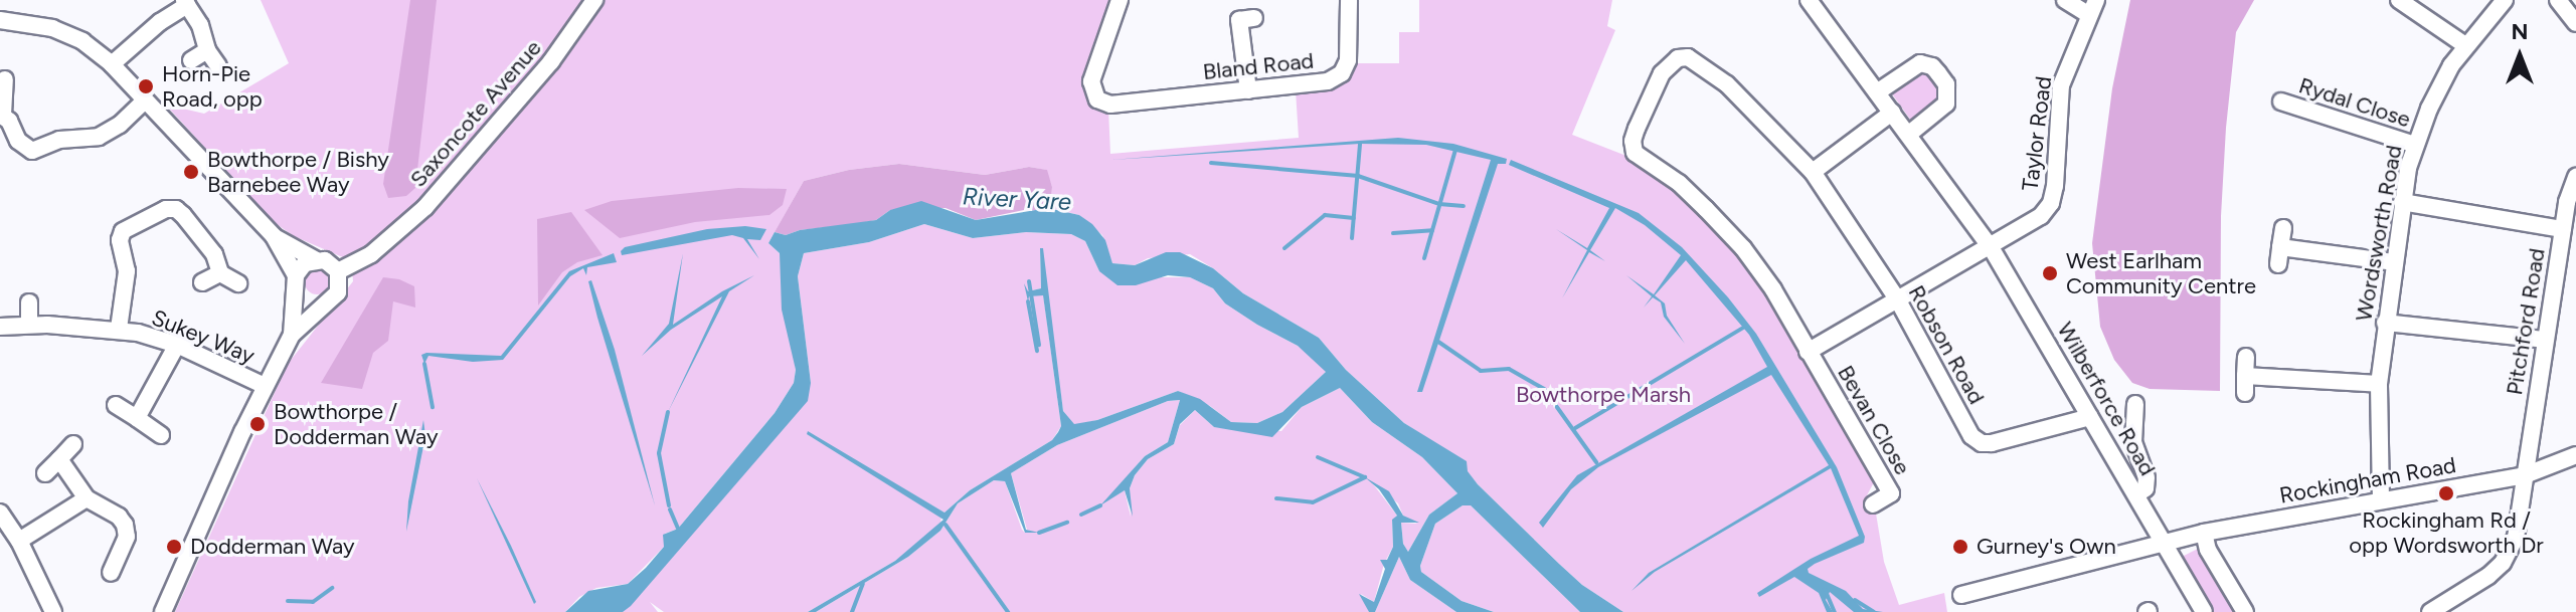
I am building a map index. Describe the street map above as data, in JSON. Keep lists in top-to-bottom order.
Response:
{
  "streets": {
    "street": [
      "Bland Road",
      "Rydal Close",
      "Saxoncote Avenue",
      "Taylor Road",
      "Wordsworth Road",
      "Pitchford Road",
      "Sukey Way",
      "Robson Road",
      "Wilberforce Road",
      "Bevan Close",
      "Rockingham Road"
    ]
  },
  "crossings": [
    ["Rydal Close", "Wordsworth Road"],
    ["Taylor Road", "Wilberforce Road"],
    ["Taylor Road", "Bevan Close"],
    ["Wordsworth Road", "Rockingham Road"],
    ["Pitchford Road", "Rockingham Road"],
    ["Robson Road", "Wilberforce Road"],
    ["Robson Road", "Bevan Close"],
    ["Wilberforce Road", "Bevan Close"],
    ["Wilberforce Road", "Rockingham Road"]
  ],
  "water": ["River Yare"],
  "parks": ["Bowthorpe Marsh"],
  "places": [
    "Horn-Pie Road, opp",
    "Bowthorpe / Bishy Barnebee Way",
    "West Earlham Community Centre",
    "Bowthorpe / Dodderman Way",
    "Rockingham Rd / opp Wordsworth Dr",
    "Dodderman Way",
    "Gurney's Own"
  ],
  "north": "top"
}
